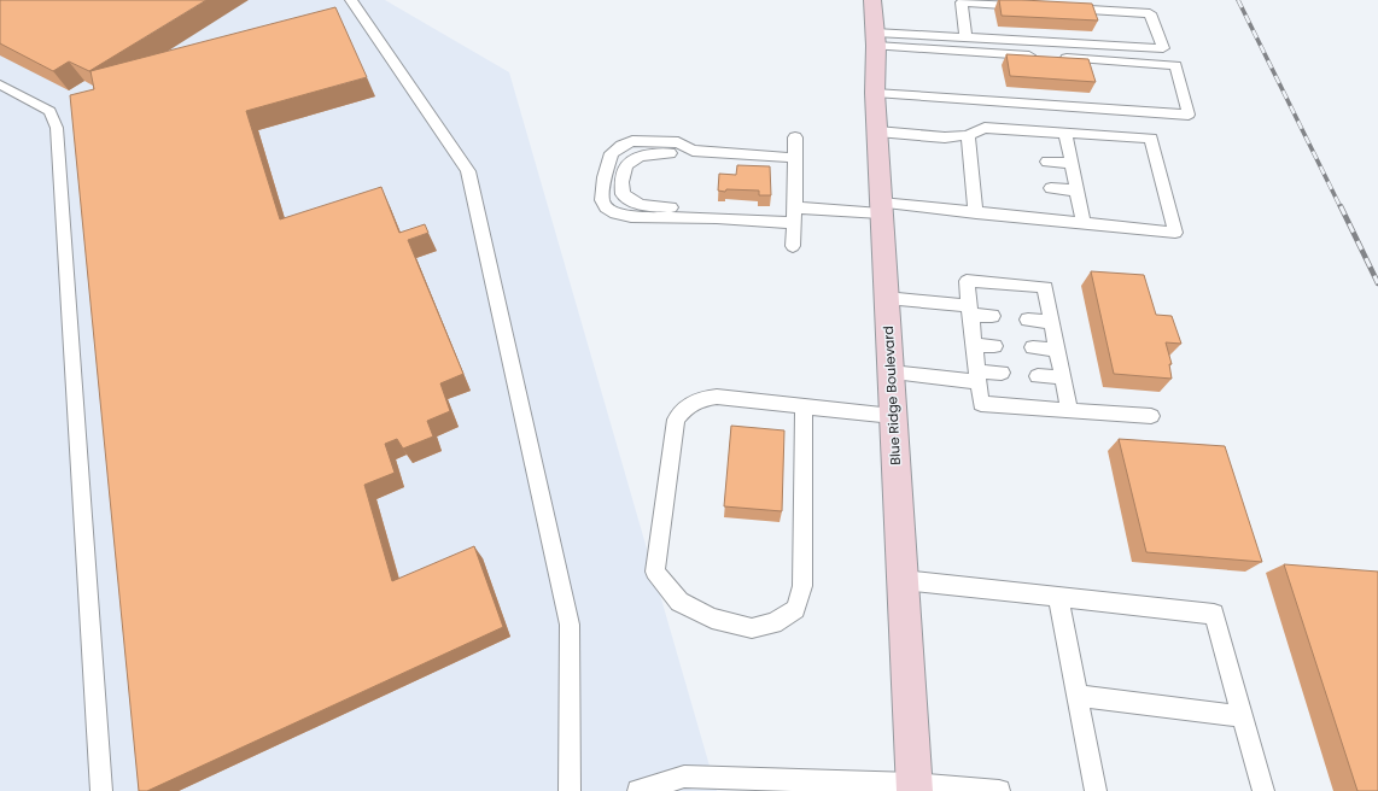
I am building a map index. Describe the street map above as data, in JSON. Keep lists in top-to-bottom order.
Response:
{
  "streets": {
    "main road": ["Blue Ridge Boulevard"]
  }
}
